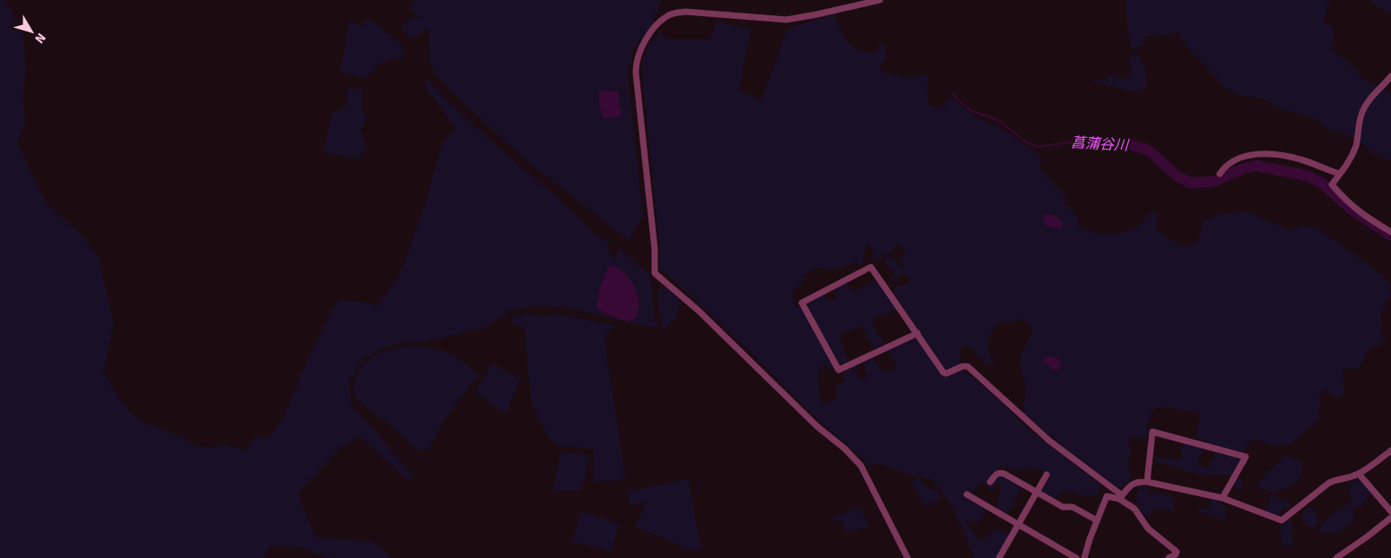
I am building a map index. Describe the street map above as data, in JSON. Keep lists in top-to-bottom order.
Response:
{
  "water": ["菖蒲谷川"],
  "north": "bottom right"
}
